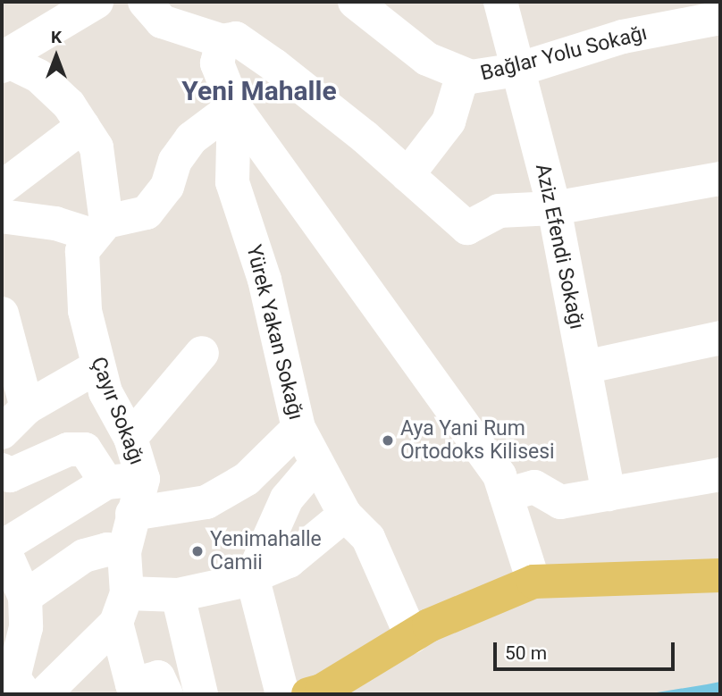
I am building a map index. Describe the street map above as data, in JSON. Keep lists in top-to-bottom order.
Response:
{
  "streets": {
    "street": [
      "Bağlar Yolu Sokağı",
      "Aziz Efendi Sokağı",
      "Yürek Yakan Sokağı",
      "Çayır Sokağı"
    ]
  },
  "crossings": [
    ["Bağlar Yolu Sokağı", "Aziz Efendi Sokağı"]
  ],
  "districts": ["Yeni Mahalle"],
  "places": ["Aya Yani Rum Ortodoks Kilisesi", "Yenimahalle Camii"],
  "scale_bar": "50 m",
  "north": "top"
}
